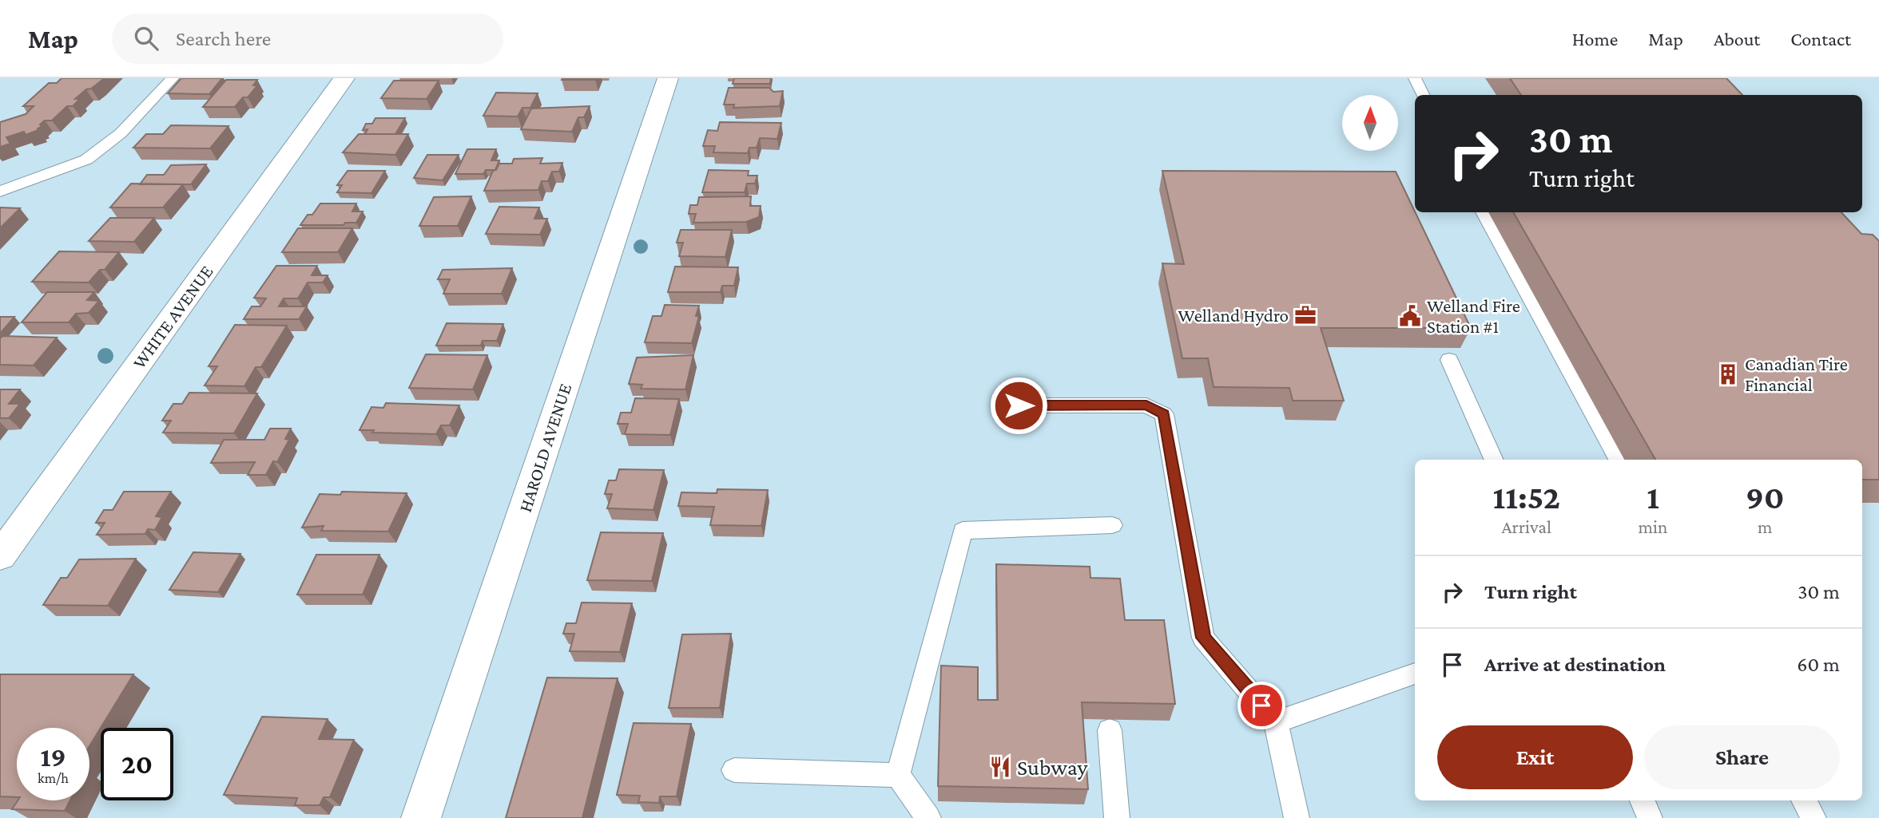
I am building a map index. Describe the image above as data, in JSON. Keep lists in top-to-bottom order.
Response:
{
  "streets": {
    "street": ["WHITE AVENUE", "HAROLD AVENUE"]
  },
  "places": {
    "office": ["Welland Hydro"],
    "public building": ["Welland Fire Station #1"],
    "building": ["Canadian Tire Financial"],
    "restaurant": ["Subway"]
  },
  "north": "top",
  "page": {
    "header": "Map",
    "search": "Search here",
    "nav": [
      "Home",
      "Map",
      "About",
      "Contact"
    ],
    "turn": ["30 m", "Turn right"],
    "eta": [
      "11:52",
      "Arrival",
      "1",
      "min",
      "90",
      "m"
    ],
    "list": [
      {
        "name": "Turn right",
        "value": "30 m"
      },
      {
        "name": "Arrive at destination",
        "value": "60 m"
      }
    ],
    "buttons": ["Exit", "Share"],
    "speed": "19 km/h",
    "limit": "20"
  }
}
